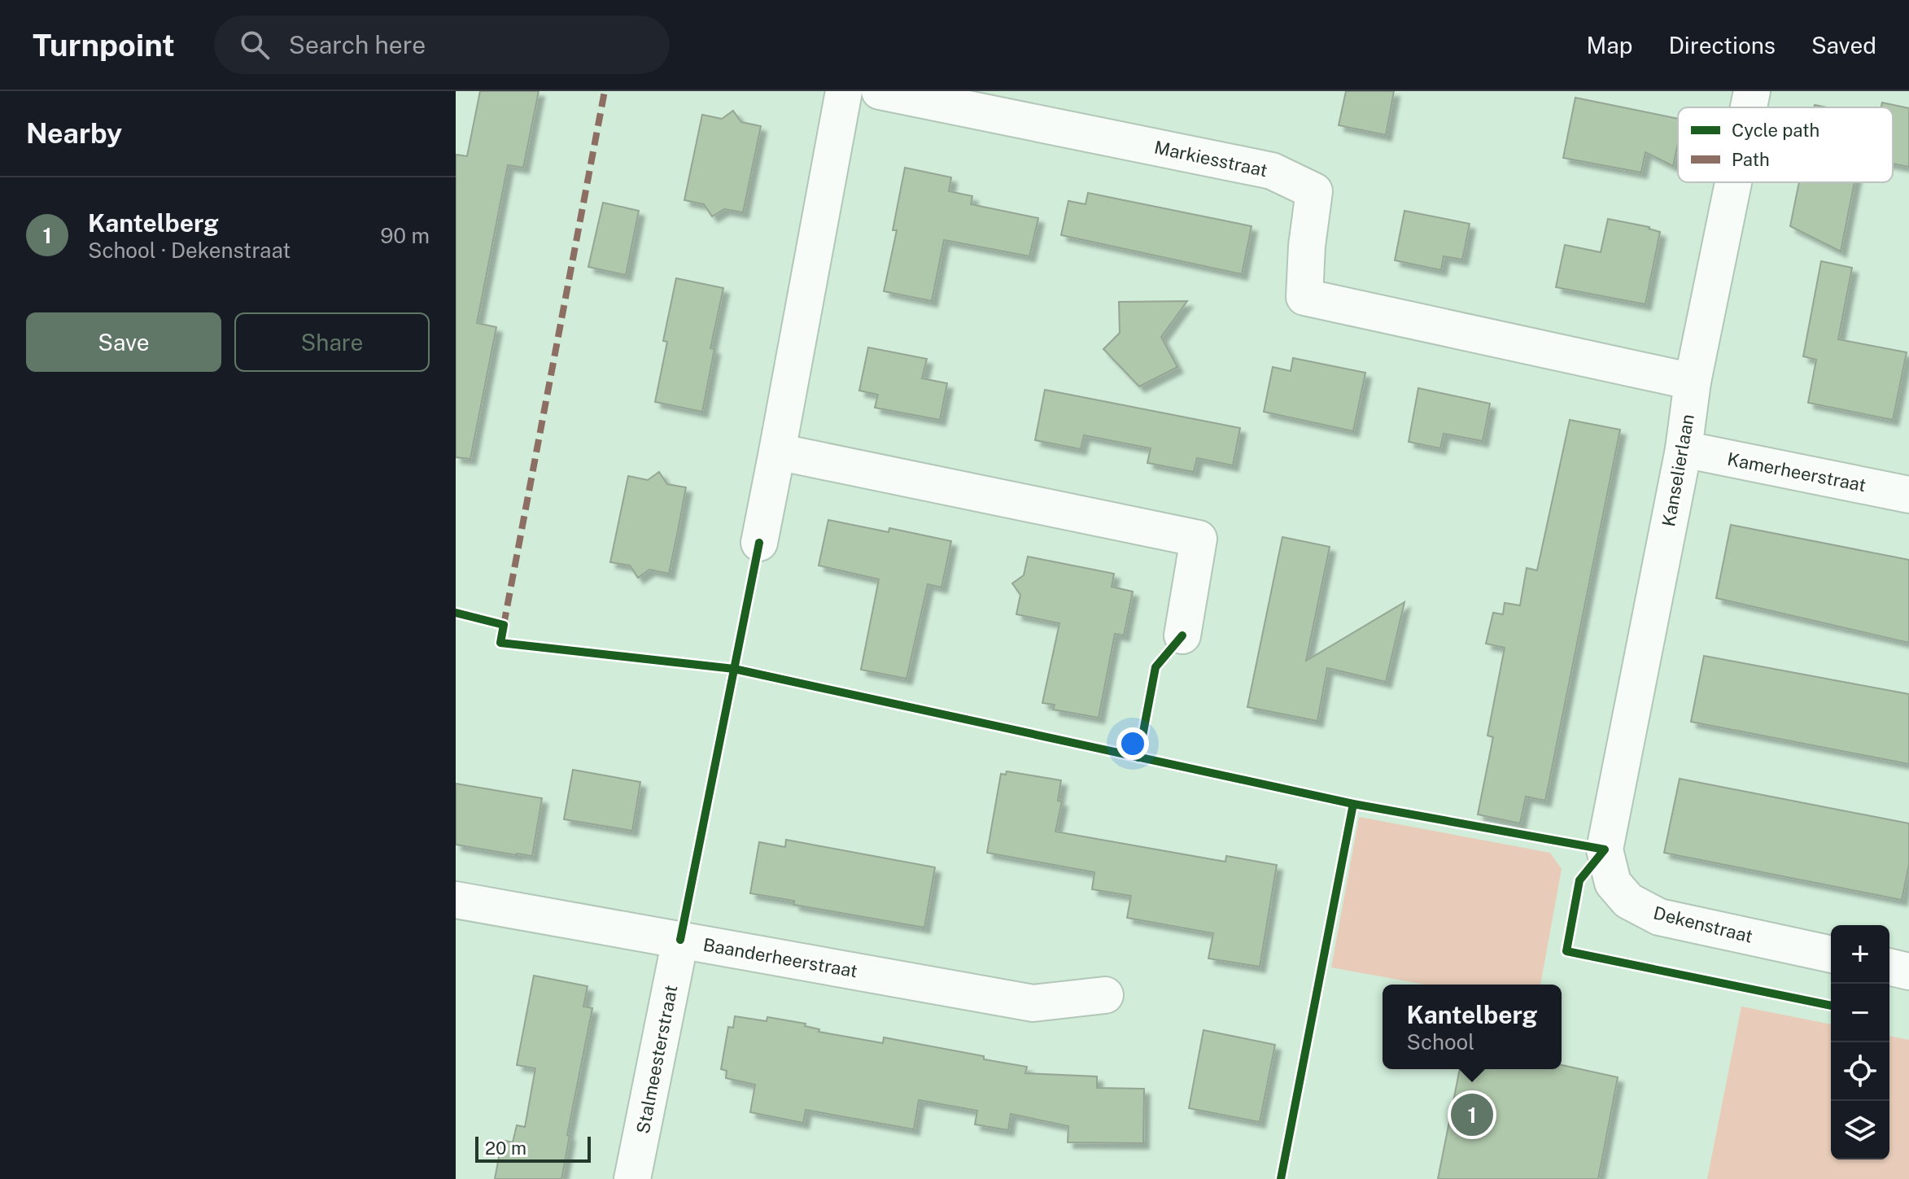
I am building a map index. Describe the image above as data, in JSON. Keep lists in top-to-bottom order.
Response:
{
  "streets": {
    "street": [
      "Markiesstraat",
      "Kanselierlaan",
      "Kamerheerstraat",
      "Dekenstraat",
      "Baanderheerstraat",
      "Stalmeesterstraat"
    ]
  },
  "crossings": [
    ["Markiesstraat", "Kanselierlaan"],
    ["Kanselierlaan", "Kamerheerstraat"],
    ["Kanselierlaan", "Dekenstraat"],
    ["Baanderheerstraat", "Stalmeesterstraat"]
  ],
  "legend": ["Cycle path", "Path"],
  "scale_bar": "20 m",
  "page": {
    "header": "Turnpoint",
    "search": "Search here",
    "nav": ["Map", "Directions", "Saved"],
    "heading": "Nearby",
    "list": [
      {
        "mark": "1",
        "name": "Kantelberg",
        "note": "School · Dekenstraat",
        "value": "90 m"
      }
    ],
    "buttons": ["Save", "Share"],
    "map_buttons": ["+", "−"],
    "popup": ["Kantelberg", "School"],
    "pins": "1",
    "scale": "20 m"
  }
}
